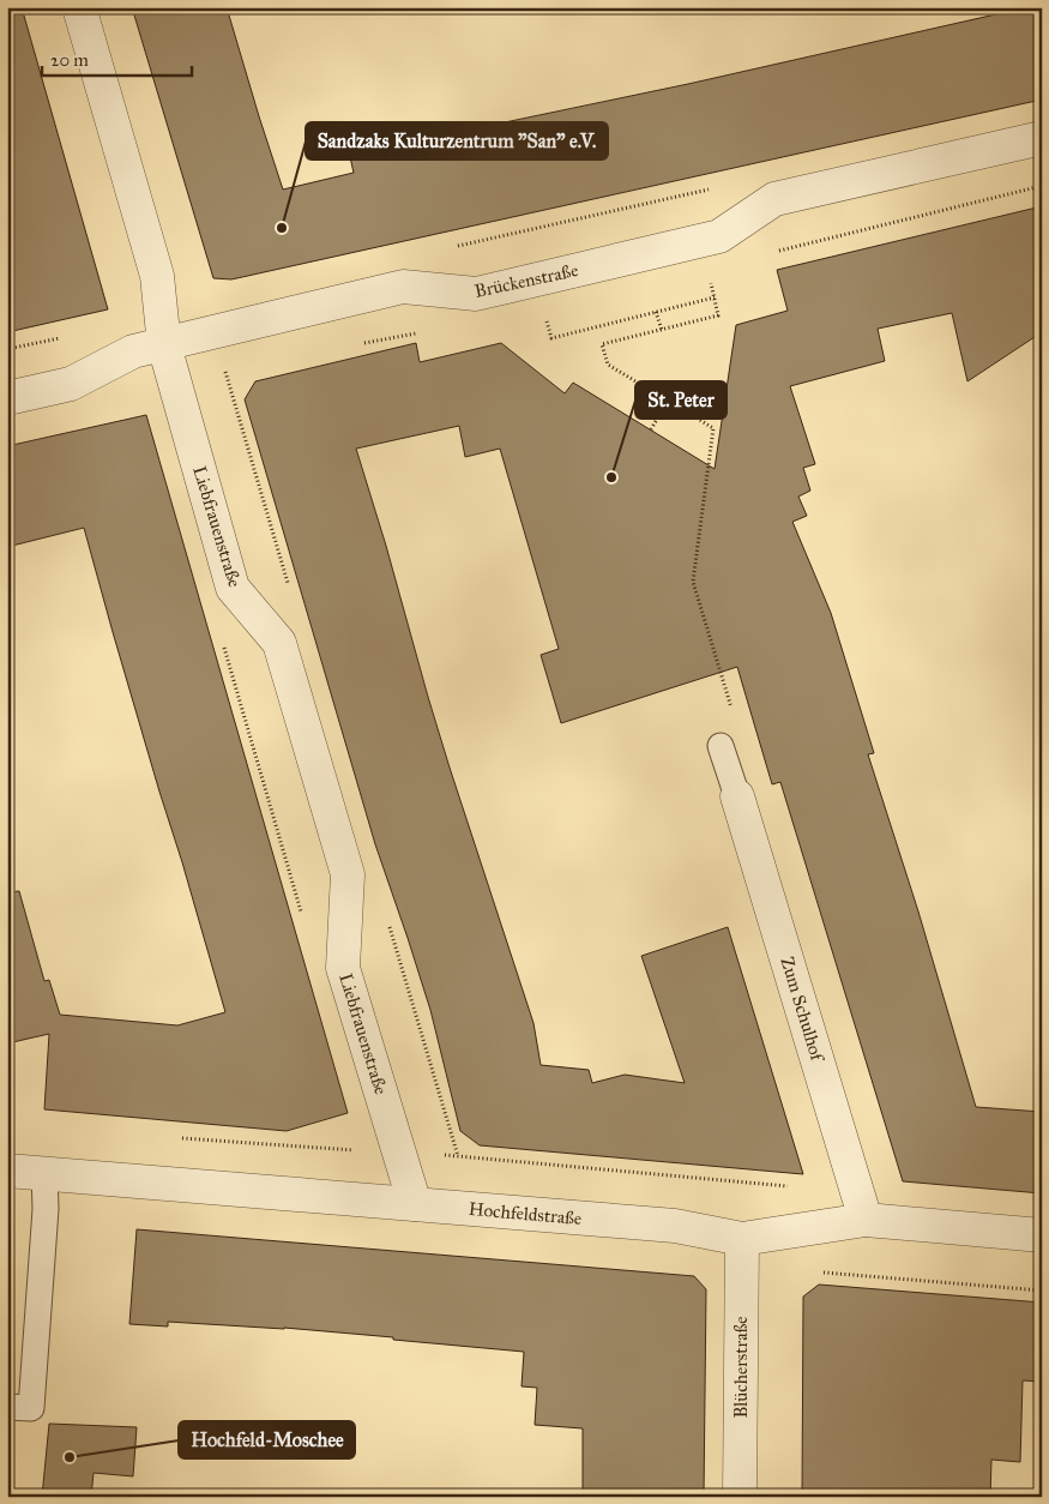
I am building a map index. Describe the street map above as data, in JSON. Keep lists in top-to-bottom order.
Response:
{
  "streets": {
    "street": [
      "Brückenstraße",
      "Liebfrauenstraße",
      "Zum Schulhof",
      "Hochfeldstraße",
      "Blücherstraße"
    ]
  },
  "crossings": [
    ["Brückenstraße", "Liebfrauenstraße"],
    ["Liebfrauenstraße", "Hochfeldstraße"],
    ["Zum Schulhof", "Hochfeldstraße"],
    ["Hochfeldstraße", "Blücherstraße"]
  ],
  "places": ["Sandzaks Kulturzentrum \"San\" e.V.", "St. Peter", "Hochfeld-Moschee"],
  "scale_bar": "20 m"
}
